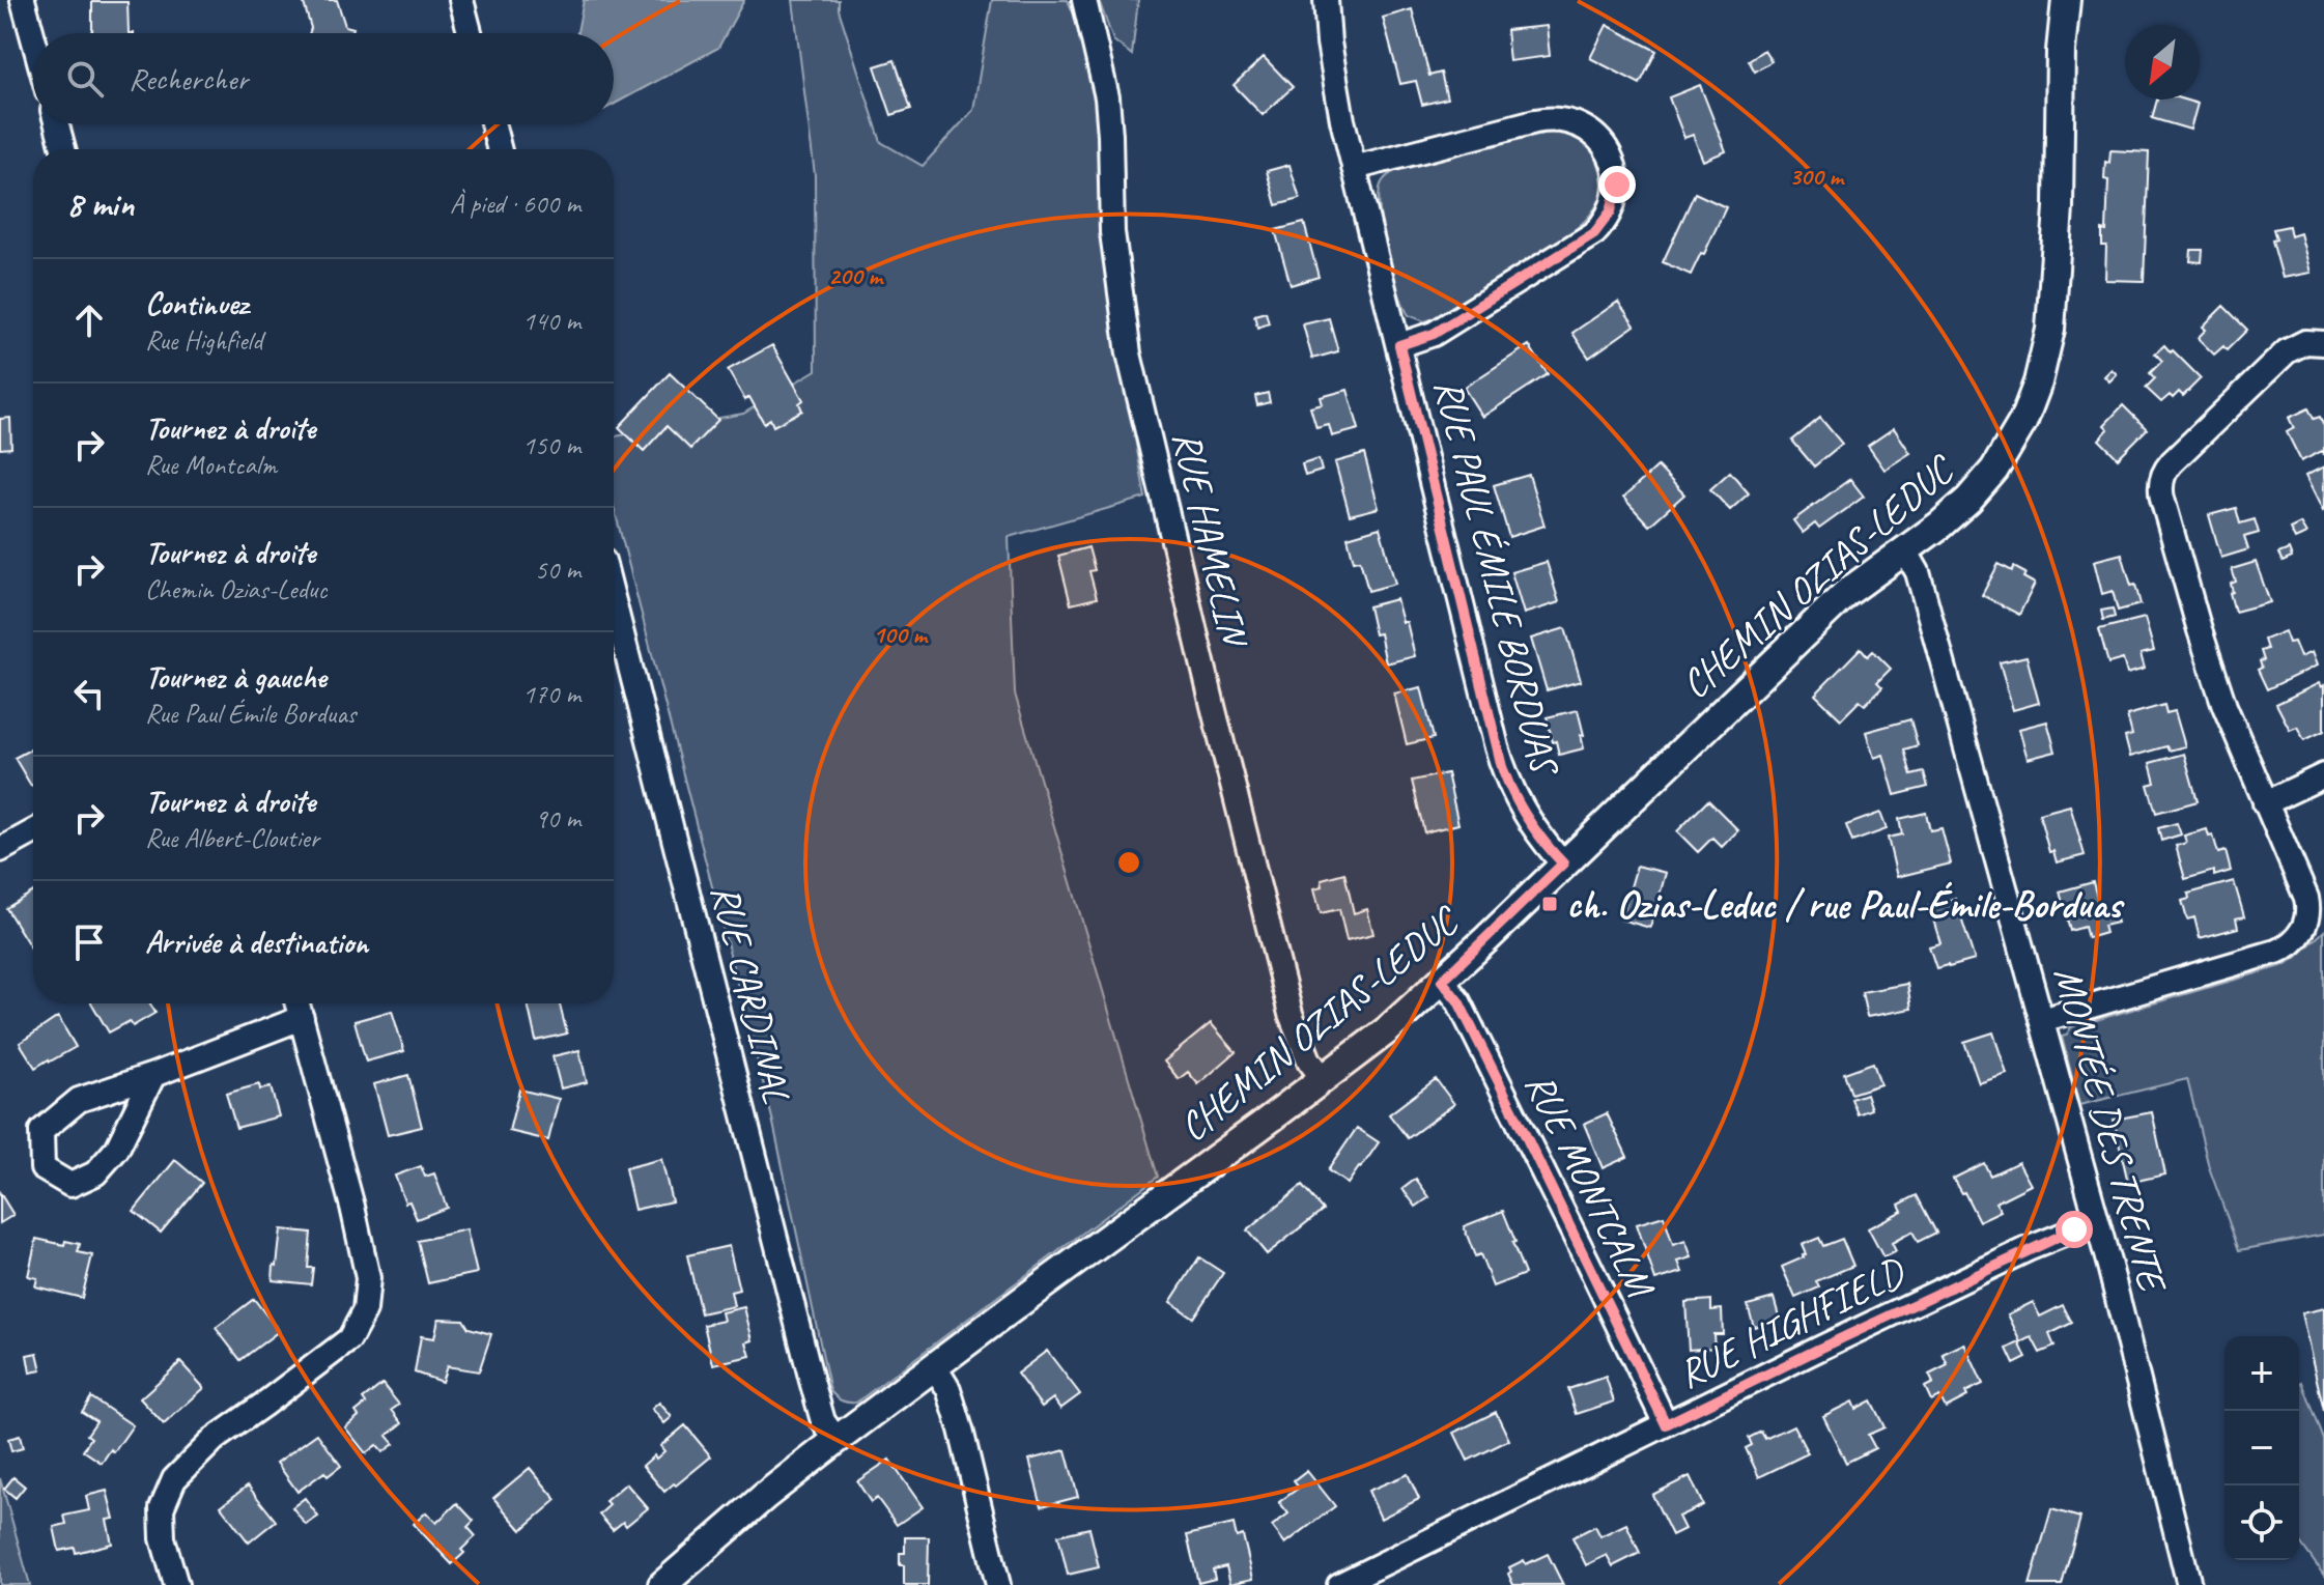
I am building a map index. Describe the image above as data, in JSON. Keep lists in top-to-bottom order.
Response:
{
  "streets": {
    "street": [
      "RUE HAMELIN",
      "RUE PAUL ÉMILE BORDUAS",
      "CHEMIN OZIAS-LEDUC",
      "RUE CARDINAL",
      "MONTÉE DES TRENTE",
      "RUE MONTCALM",
      "RUE HIGHFIELD"
    ]
  },
  "crossings": [
    ["RUE HAMELIN", "CHEMIN OZIAS-LEDUC"],
    ["RUE PAUL ÉMILE BORDUAS", "CHEMIN OZIAS-LEDUC"],
    ["CHEMIN OZIAS-LEDUC", "RUE CARDINAL"],
    ["CHEMIN OZIAS-LEDUC", "MONTÉE DES TRENTE"],
    ["CHEMIN OZIAS-LEDUC", "RUE MONTCALM"],
    ["MONTÉE DES TRENTE", "RUE HIGHFIELD"],
    ["RUE MONTCALM", "RUE HIGHFIELD"]
  ],
  "places": {
    "transit": ["ch. Ozias-Leduc / rue Paul-Émile-Borduas"]
  },
  "north": "bottom left",
  "page": {
    "search": "Rechercher",
    "heading": ["8 min", "À pied · 600 m"],
    "list": [
      ["Continuez", "Rue Highfield", "140 m"],
      ["Tournez à droite", "Rue Montcalm", "150 m"],
      ["Tournez à droite", "Chemin Ozias-Leduc", "50 m"],
      ["Tournez à gauche", "Rue Paul Émile Borduas", "170 m"],
      ["Tournez à droite", "Rue Albert-Cloutier", "90 m"],
      "Arrivée à destination"
    ],
    "map_buttons": ["+", "−"]
  },
  "rings": ["300 m", "200 m", "100 m"]
}
